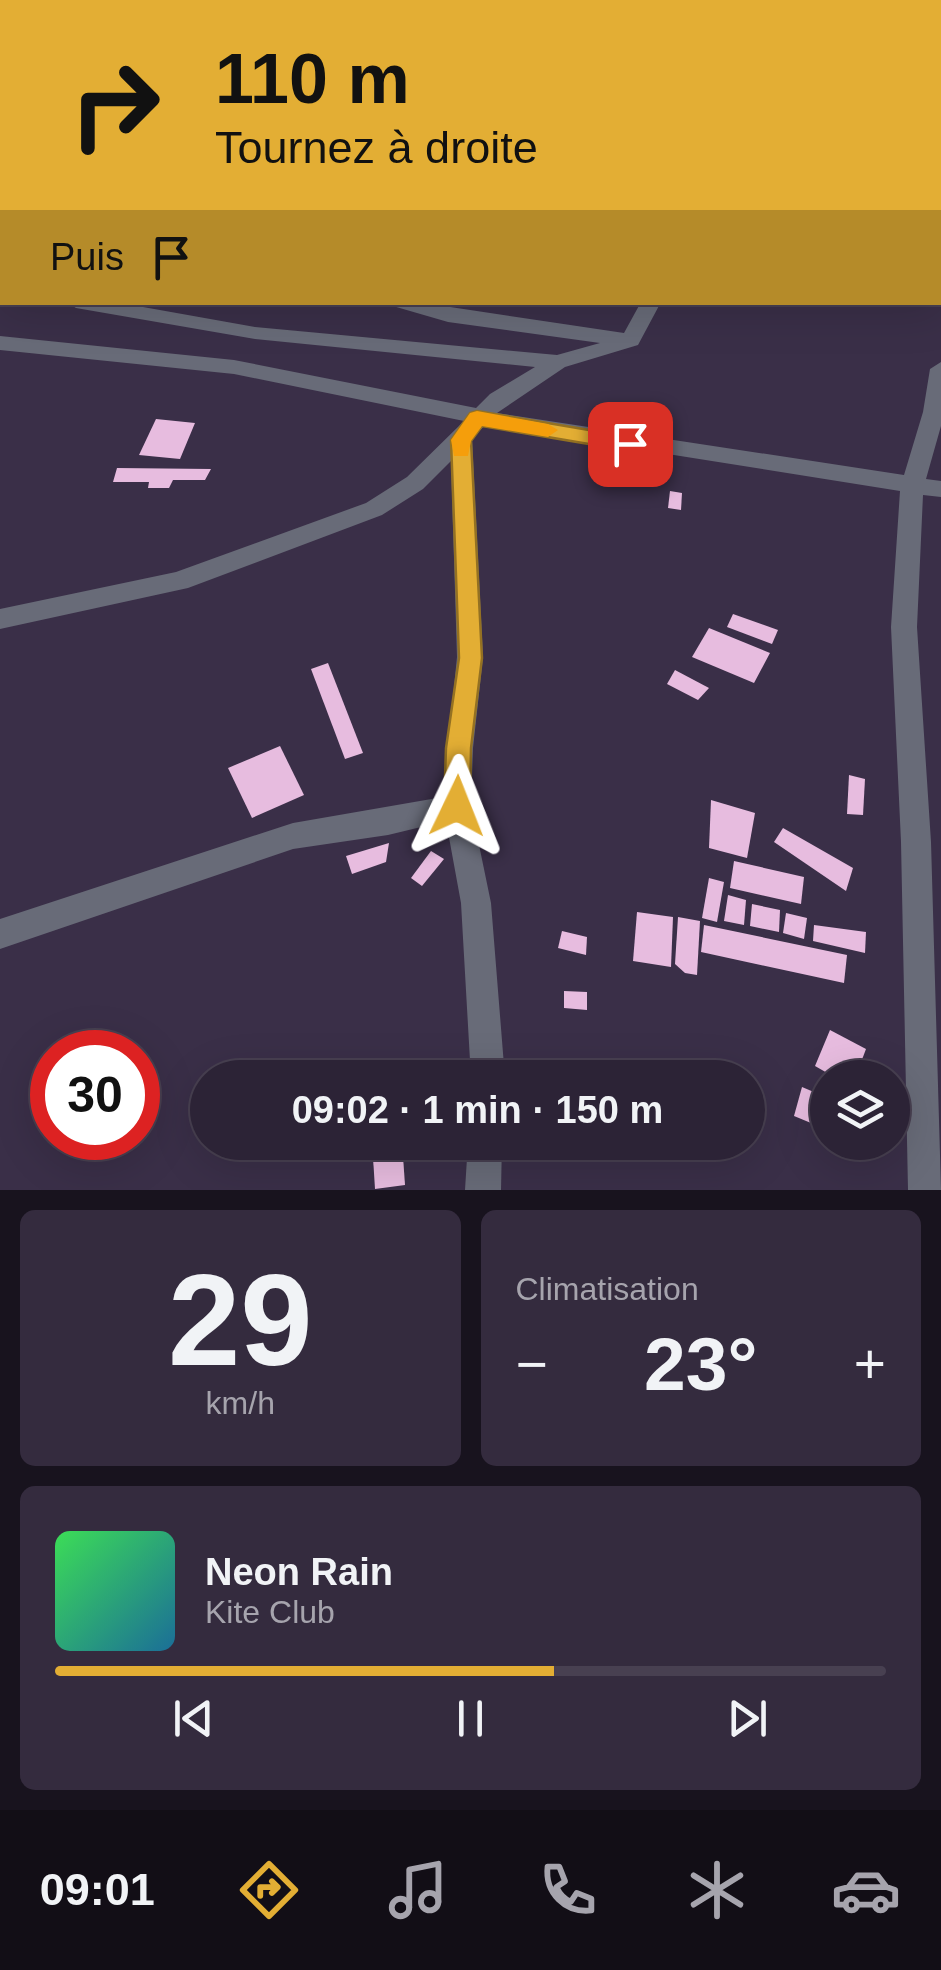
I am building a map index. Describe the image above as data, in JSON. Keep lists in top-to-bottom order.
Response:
{
  "page": {
    "turn": ["110 m", "Tournez à droite"],
    "then": "Puis",
    "limit": "30",
    "trip": "09:02 · 1 min · 150 m",
    "tile": [
      ["29", "km/h"],
      "Climatisation"
    ],
    "heat": ["−", "23°", "+"],
    "song": ["Neon Rain", "Kite Club"],
    "tabs": "09:01"
  }
}
